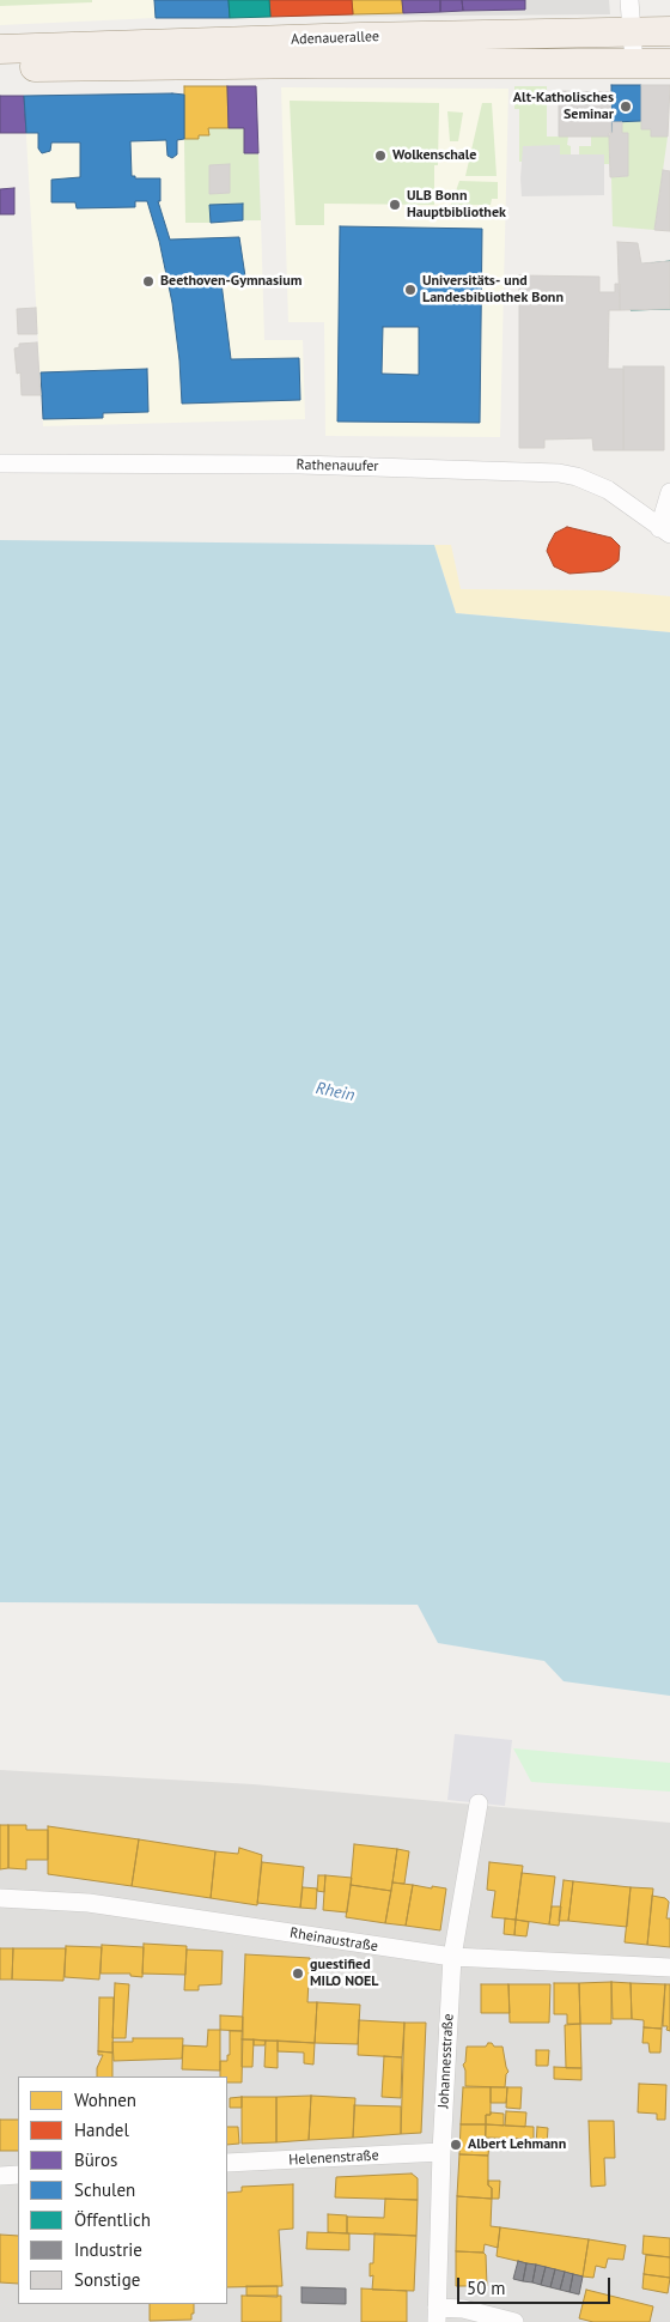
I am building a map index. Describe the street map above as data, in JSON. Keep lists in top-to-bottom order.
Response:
{
  "streets": {
    "main road": ["Adenauerallee"],
    "street": [
      "Rathenauufer",
      "Rheinaustraße",
      "Johannesstraße",
      "Helenenstraße"
    ]
  },
  "crossings": [
    ["Rheinaustraße", "Johannesstraße"],
    ["Johannesstraße", "Helenenstraße"]
  ],
  "water": ["Rhein"],
  "places": [
    "Alt-Katholisches Seminar",
    "Wolkenschale",
    "ULB Bonn Hauptbibliothek",
    "Beethoven-Gymnasium",
    "Universitäts- und Landesbibliothek Bonn",
    "guestified MILO NOEL",
    "Albert Lehmann"
  ],
  "legend": [
    "Wohnen",
    "Handel",
    "Büros",
    "Schulen",
    "Öffentlich",
    "Industrie",
    "Sonstige"
  ],
  "scale_bar": "50 m"
}
